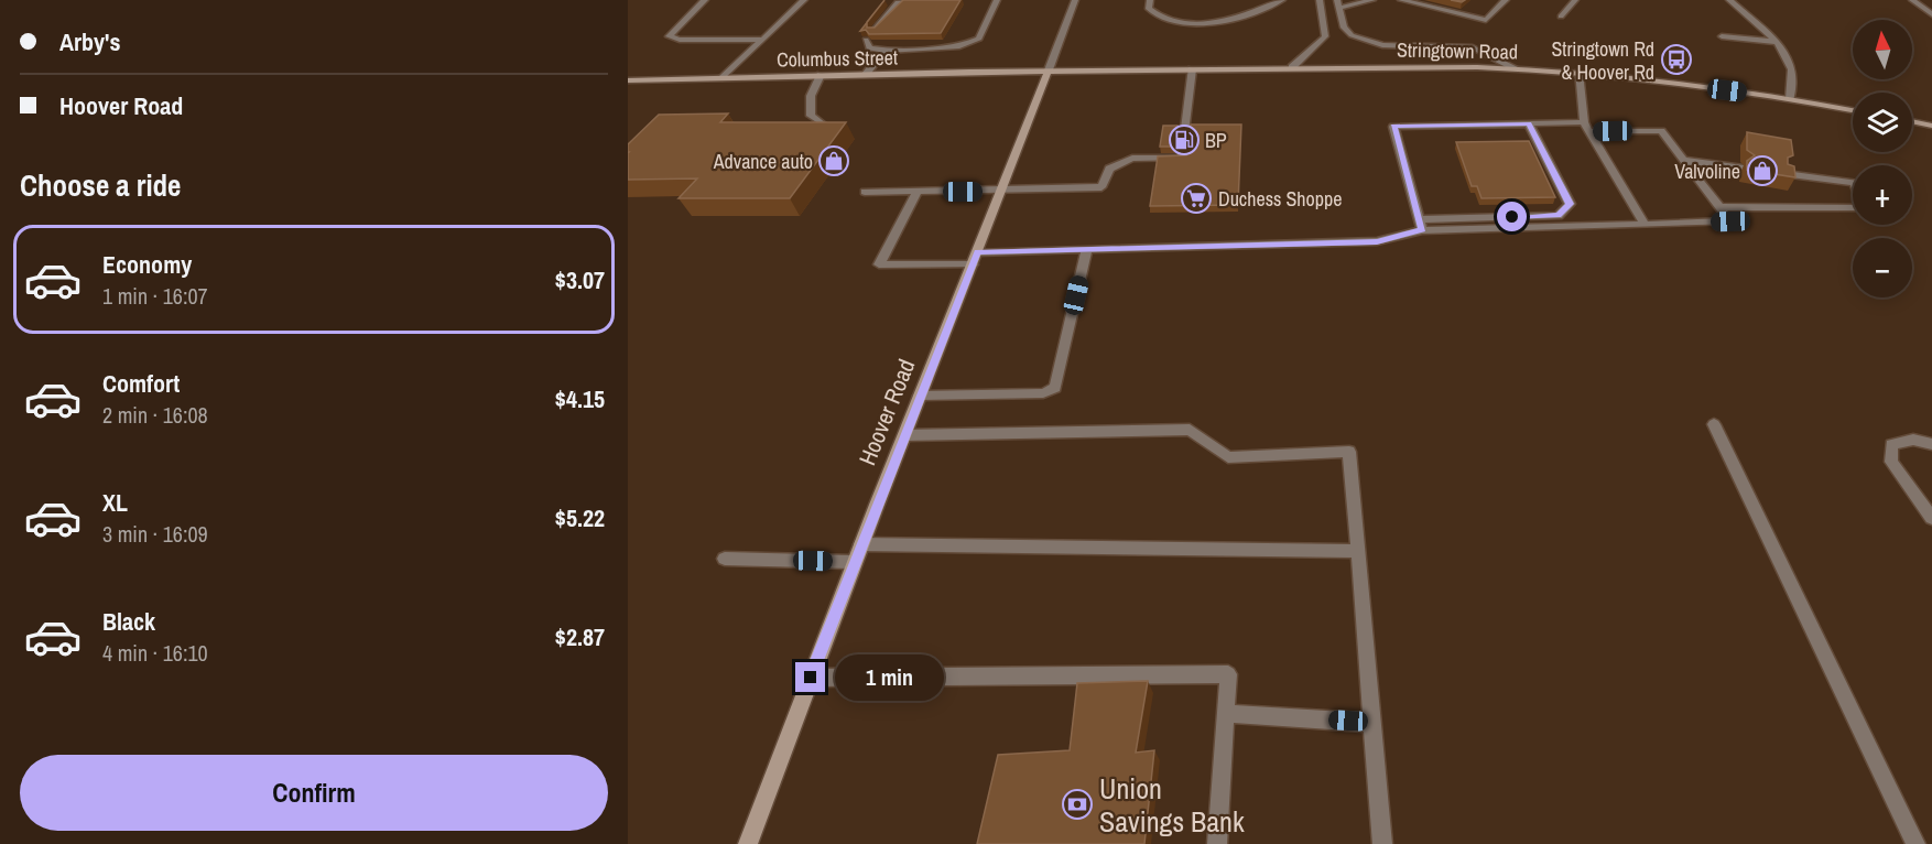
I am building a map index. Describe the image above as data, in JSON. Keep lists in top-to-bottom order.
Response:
{
  "streets": {
    "main road": ["Stringtown Road", "Columbus Street", "Hoover Road"]
  },
  "crossings": [
    ["Stringtown Road", "Columbus Street"],
    ["Stringtown Road", "Hoover Road"],
    ["Columbus Street", "Hoover Road"]
  ],
  "places": {
    "bus stop": ["Stringtown Rd & Hoover Rd"],
    "fuel station": ["BP"],
    "shop": ["Advance auto", "Valvoline"],
    "supermarket": ["Duchess Shoppe"],
    "bank": ["Union Savings Bank"]
  },
  "north": "top",
  "page": {
    "banner": ["Arby's", "Hoover Road"],
    "map_buttons": ["+", "−"],
    "heading": "Choose a ride",
    "list": [
      {
        "name": "Economy",
        "note": "1 min · 16:07",
        "value": "$3.07"
      },
      {
        "name": "Comfort",
        "note": "2 min · 16:08",
        "value": "$4.15"
      },
      {
        "name": "XL",
        "note": "3 min · 16:09",
        "value": "$5.22"
      },
      {
        "name": "Black",
        "note": "4 min · 16:10",
        "value": "$2.87"
      }
    ],
    "bubble": "1 min",
    "buttons": "Confirm"
  }
}
